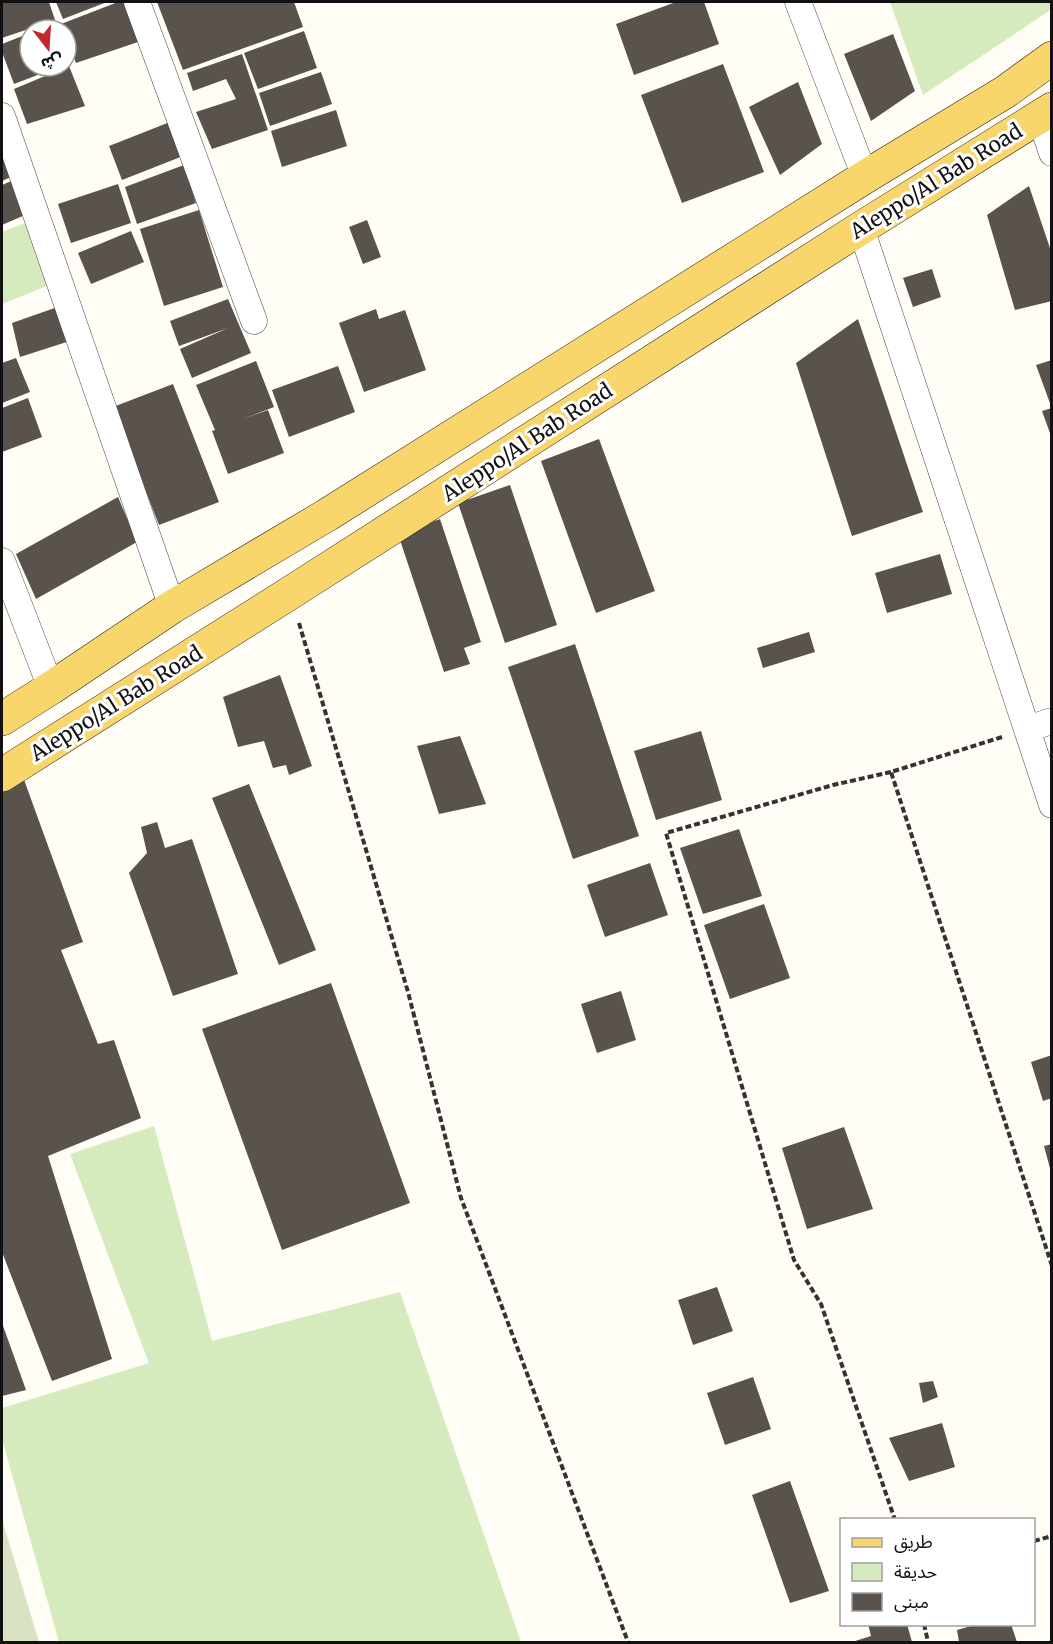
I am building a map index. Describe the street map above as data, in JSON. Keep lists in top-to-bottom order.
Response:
{
  "streets": {
    "main road": ["Aleppo/Al Bab Road"]
  },
  "legend": ["طريق", "حديقة", "مبنى"],
  "north": "bottom"
}
